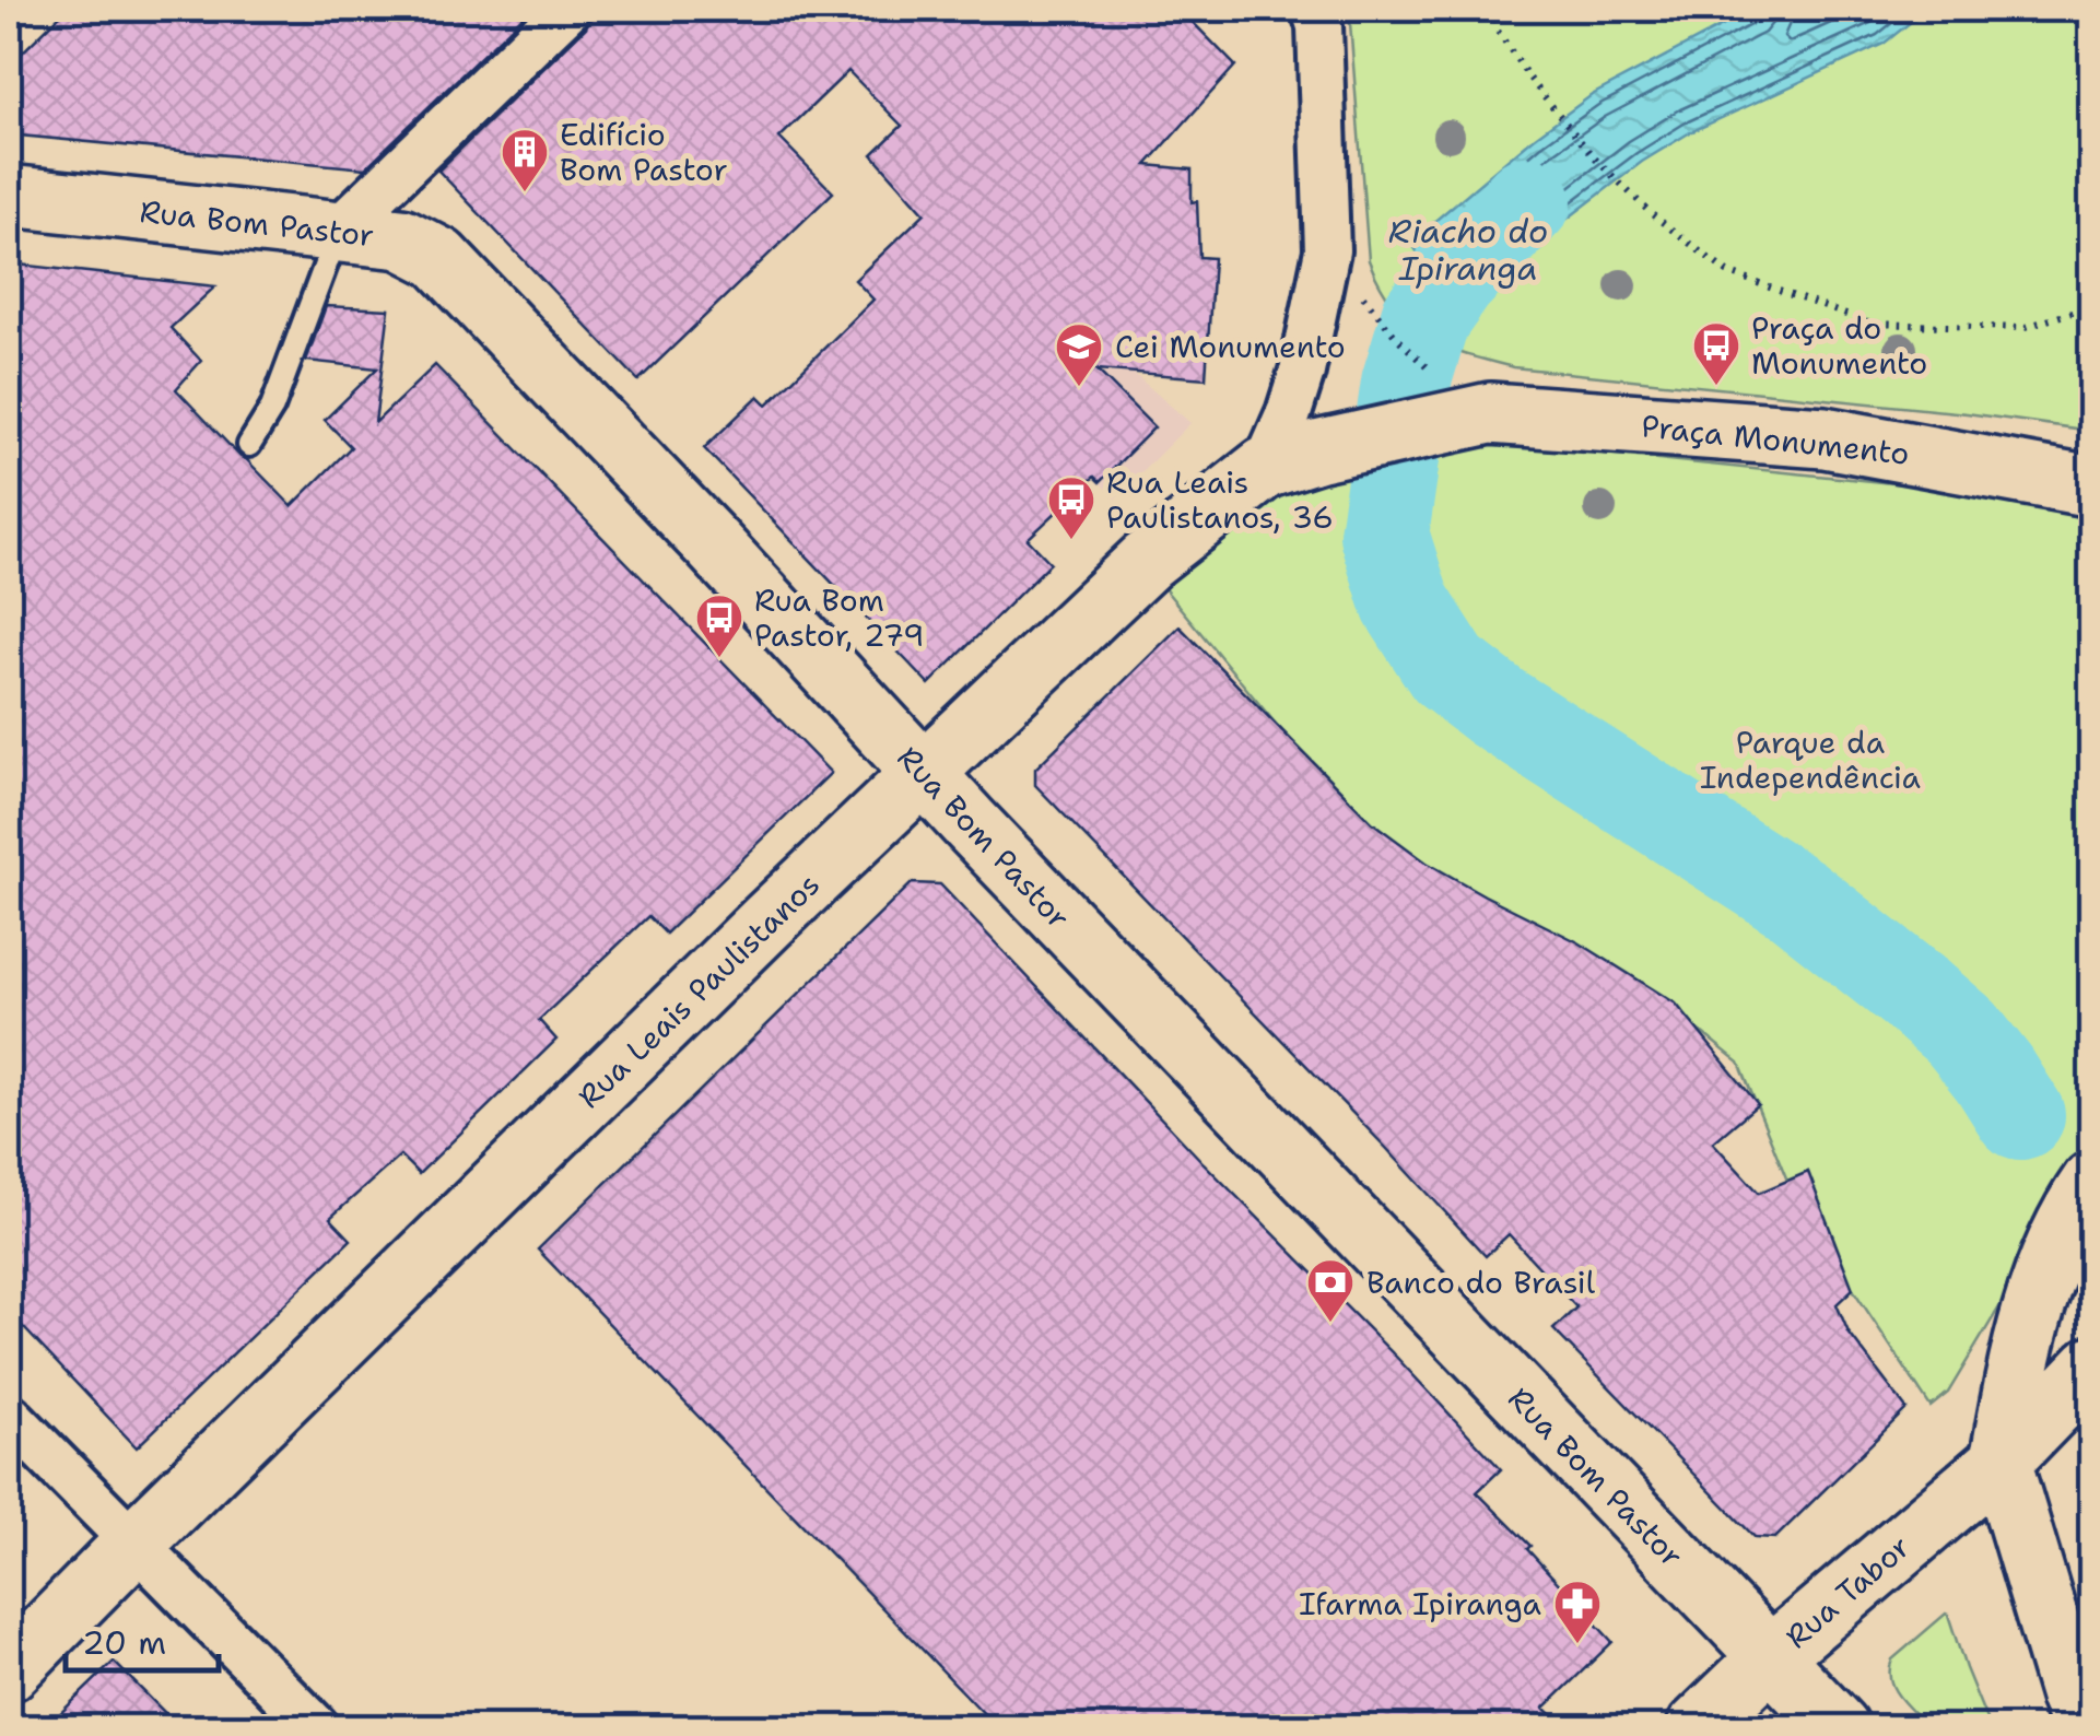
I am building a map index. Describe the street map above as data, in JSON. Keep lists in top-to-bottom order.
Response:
{
  "streets": {
    "main road": [
      "Rua Bom Pastor",
      "Praça Monumento",
      "Rua Leais Paulistanos",
      "Rua Tabor"
    ]
  },
  "crossings": [
    ["Rua Bom Pastor", "Rua Leais Paulistanos"],
    ["Rua Bom Pastor", "Rua Tabor"],
    ["Praça Monumento", "Rua Leais Paulistanos"]
  ],
  "water": ["Riacho do Ipiranga"],
  "parks": ["Parque da Independência"],
  "places": {
    "building": ["Edifício Bom Pastor"],
    "bus stop": ["Praça do Monumento", "Rua Leais Paulistanos, 36", "Rua Bom Pastor, 279"],
    "school or university": ["Cei Monumento"],
    "bank": ["Banco do Brasil"],
    "pharmacy": ["Ifarma Ipiranga"]
  },
  "scale_bar": "20 m"
}
